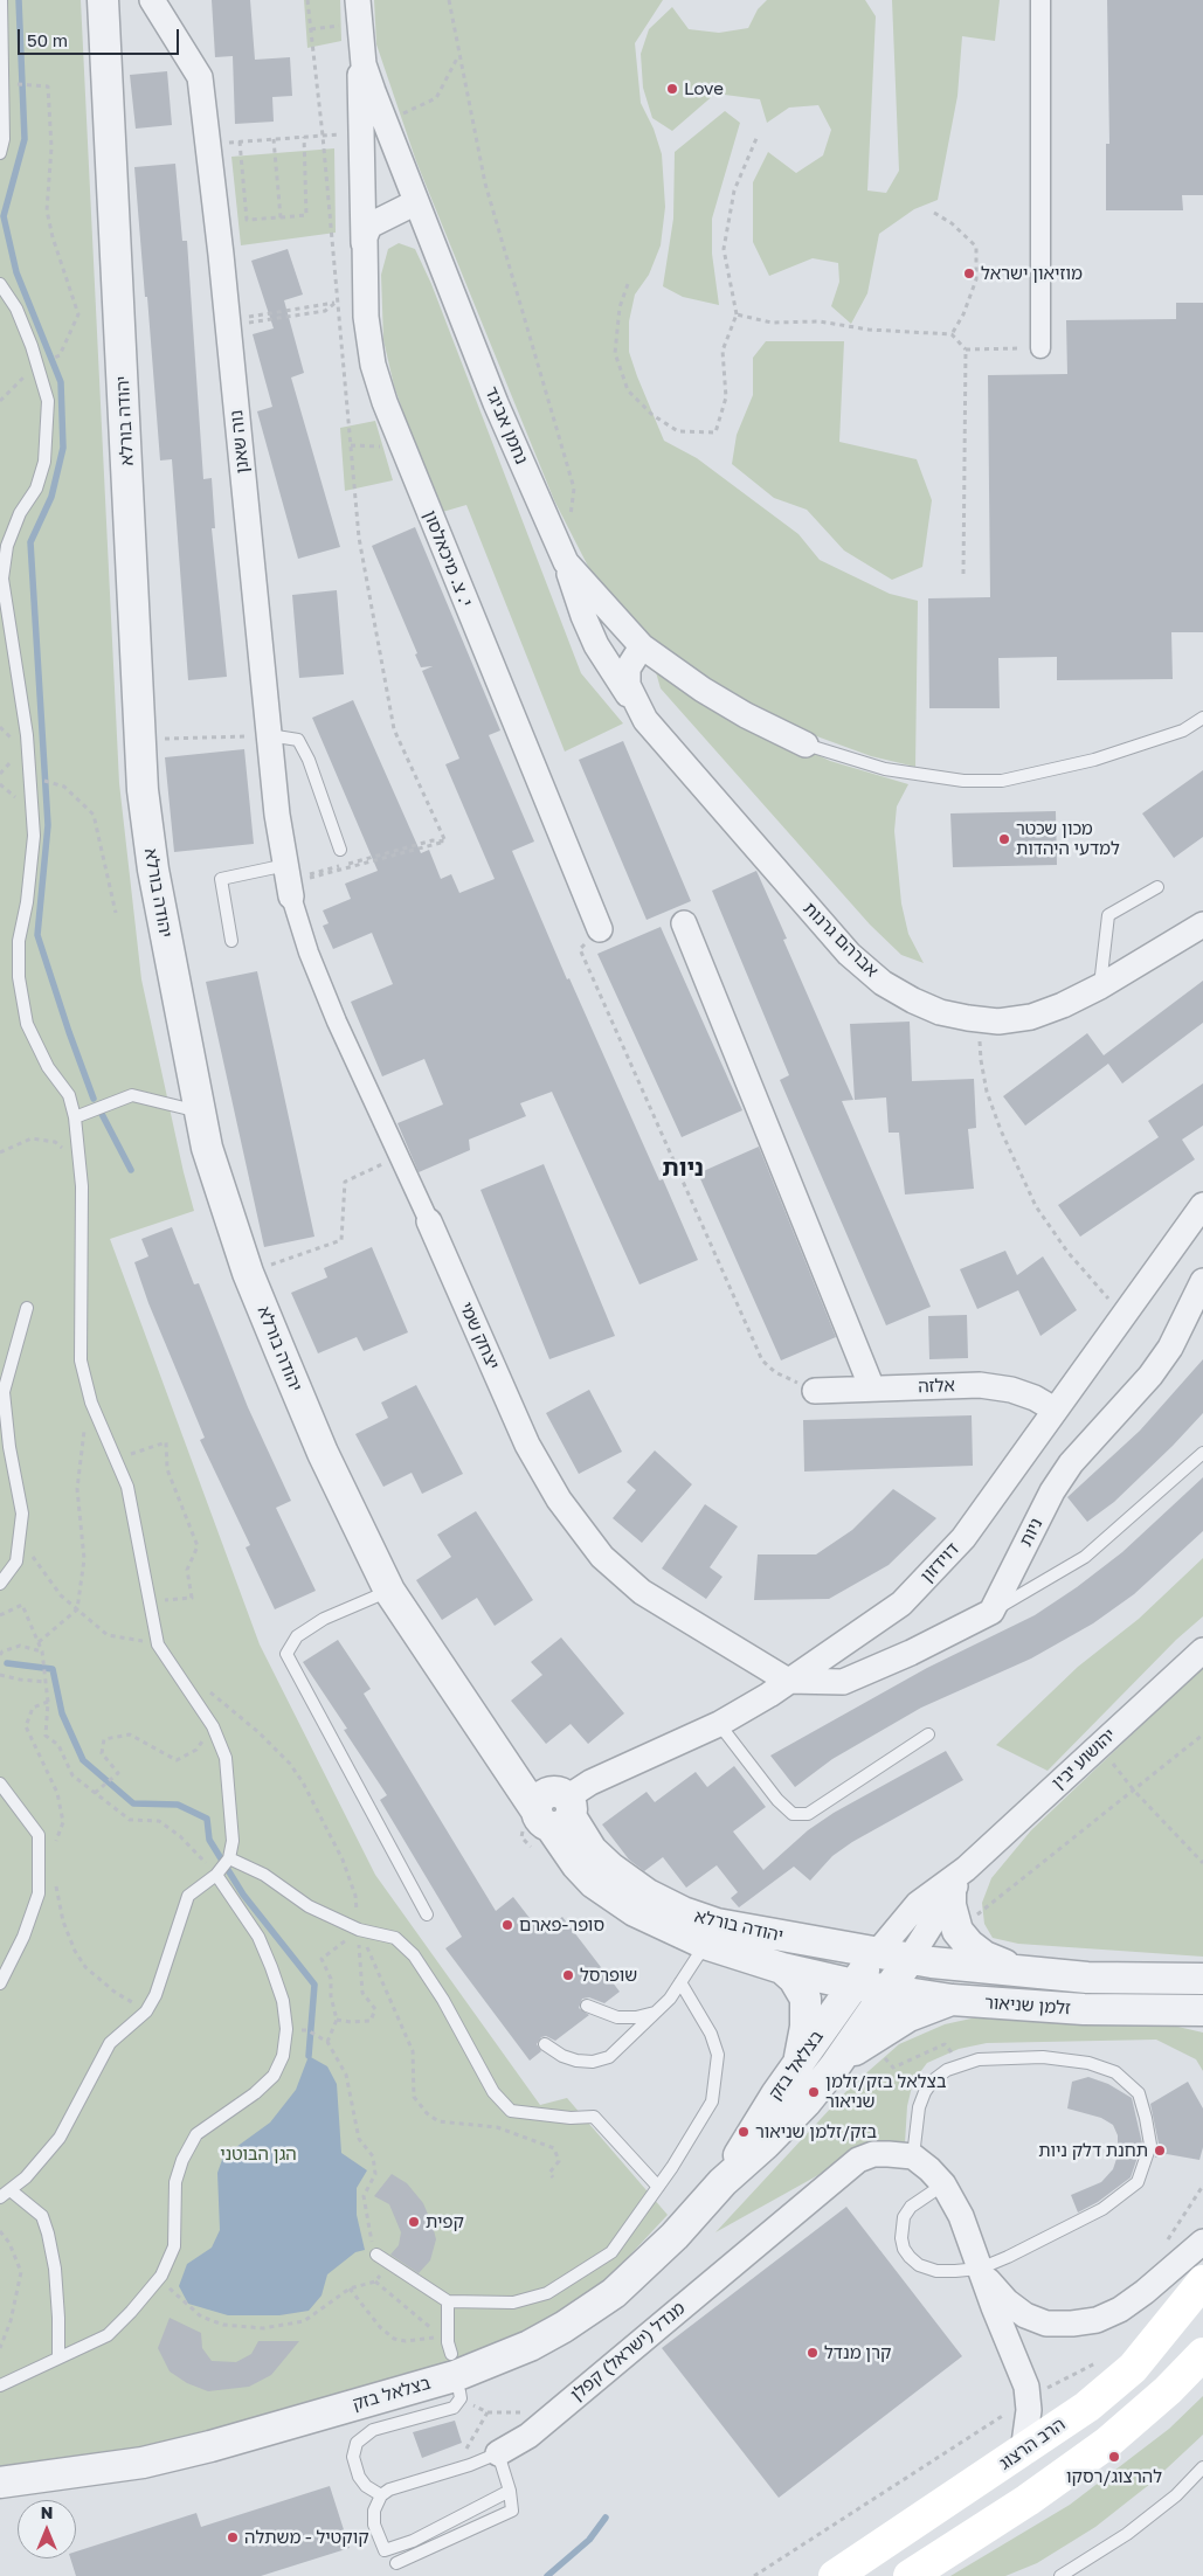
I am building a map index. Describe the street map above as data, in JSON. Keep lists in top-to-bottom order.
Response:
{
  "streets": {
    "main road": ["הרב הרצוג"],
    "street": [
      "יהודה בורלא",
      "נחמן אביגד",
      "נוה שאנן",
      "י. צ. מיכאלסון",
      "אברהם גרנות",
      "יצחק שמי",
      "אלזה",
      "ניות",
      "דוידזון",
      "יהושוע יבין",
      "זלמן שניאור",
      "בצלאל בזק",
      "מנדל (ישראל) קפלן"
    ]
  },
  "crossings": [
    ["יהודה בורלא", "דוידזון"],
    ["יהודה בורלא", "יהושוע יבין"],
    ["יהודה בורלא", "זלמן שניאור"],
    ["יהודה בורלא", "בצלאל בזק"],
    ["נחמן אביגד", "י. צ. מיכאלסון"],
    ["נחמן אביגד", "אברהם גרנות"],
    ["נוה שאנן", "יצחק שמי"],
    ["יצחק שמי", "דוידזון"],
    ["אלזה", "דוידזון"],
    ["יהושוע יבין", "זלמן שניאור"],
    ["יהושוע יבין", "בצלאל בזק"],
    ["זלמן שניאור", "בצלאל בזק"]
  ],
  "districts": ["ניות"],
  "parks": ["הגן הבוטני"],
  "places": [
    "Love",
    "מוזיאון ישראל",
    "מכון שכטר למדעי היהדות",
    "סופר-פארם",
    "שופרסל",
    "בצלאל בזק/זלמן שניאור",
    "בזק/זלמן שניאור",
    "תחנת דלק ניות",
    "קפית",
    "קרן מנדל",
    "להרצוג/רסקו",
    "קוקטיל - משתלה"
  ],
  "scale_bar": "50 m",
  "north": "top"
}
